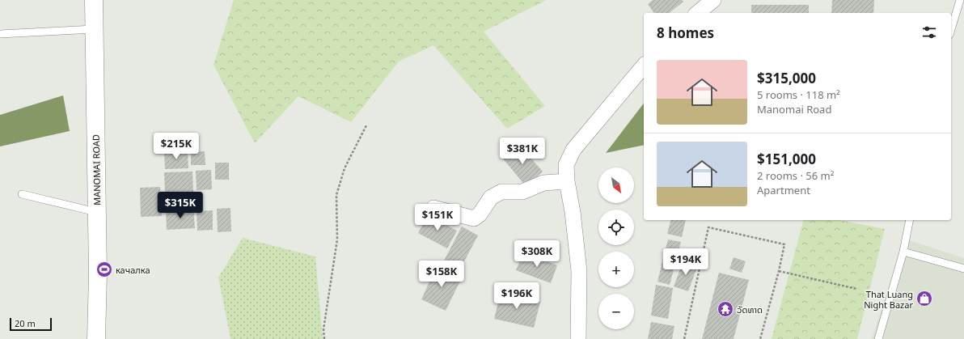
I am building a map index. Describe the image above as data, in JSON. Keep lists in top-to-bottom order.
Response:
{
  "streets": {
    "street": ["MANOMAI ROAD"]
  },
  "places": {
    "sports": ["качалка"],
    "shop": ["That Luang Night Bazar"],
    "temple": ["ວັດທາດ"]
  },
  "scale_bar": "20 m",
  "north": "bottom right",
  "page": {
    "heading": "8 homes",
    "list": [
      {
        "name": "$315,000",
        "note": "5 rooms · 118 m² · Manomai Road"
      },
      {
        "name": "$151,000",
        "note": "2 rooms · 56 m² · Apartment"
      }
    ],
    "price": [
      "$215K",
      "$381K",
      "$315K",
      "$151K",
      "$308K",
      "$194K",
      "$158K",
      "$196K"
    ],
    "map_buttons": ["+", "−"],
    "scale": "20 m"
  }
}
